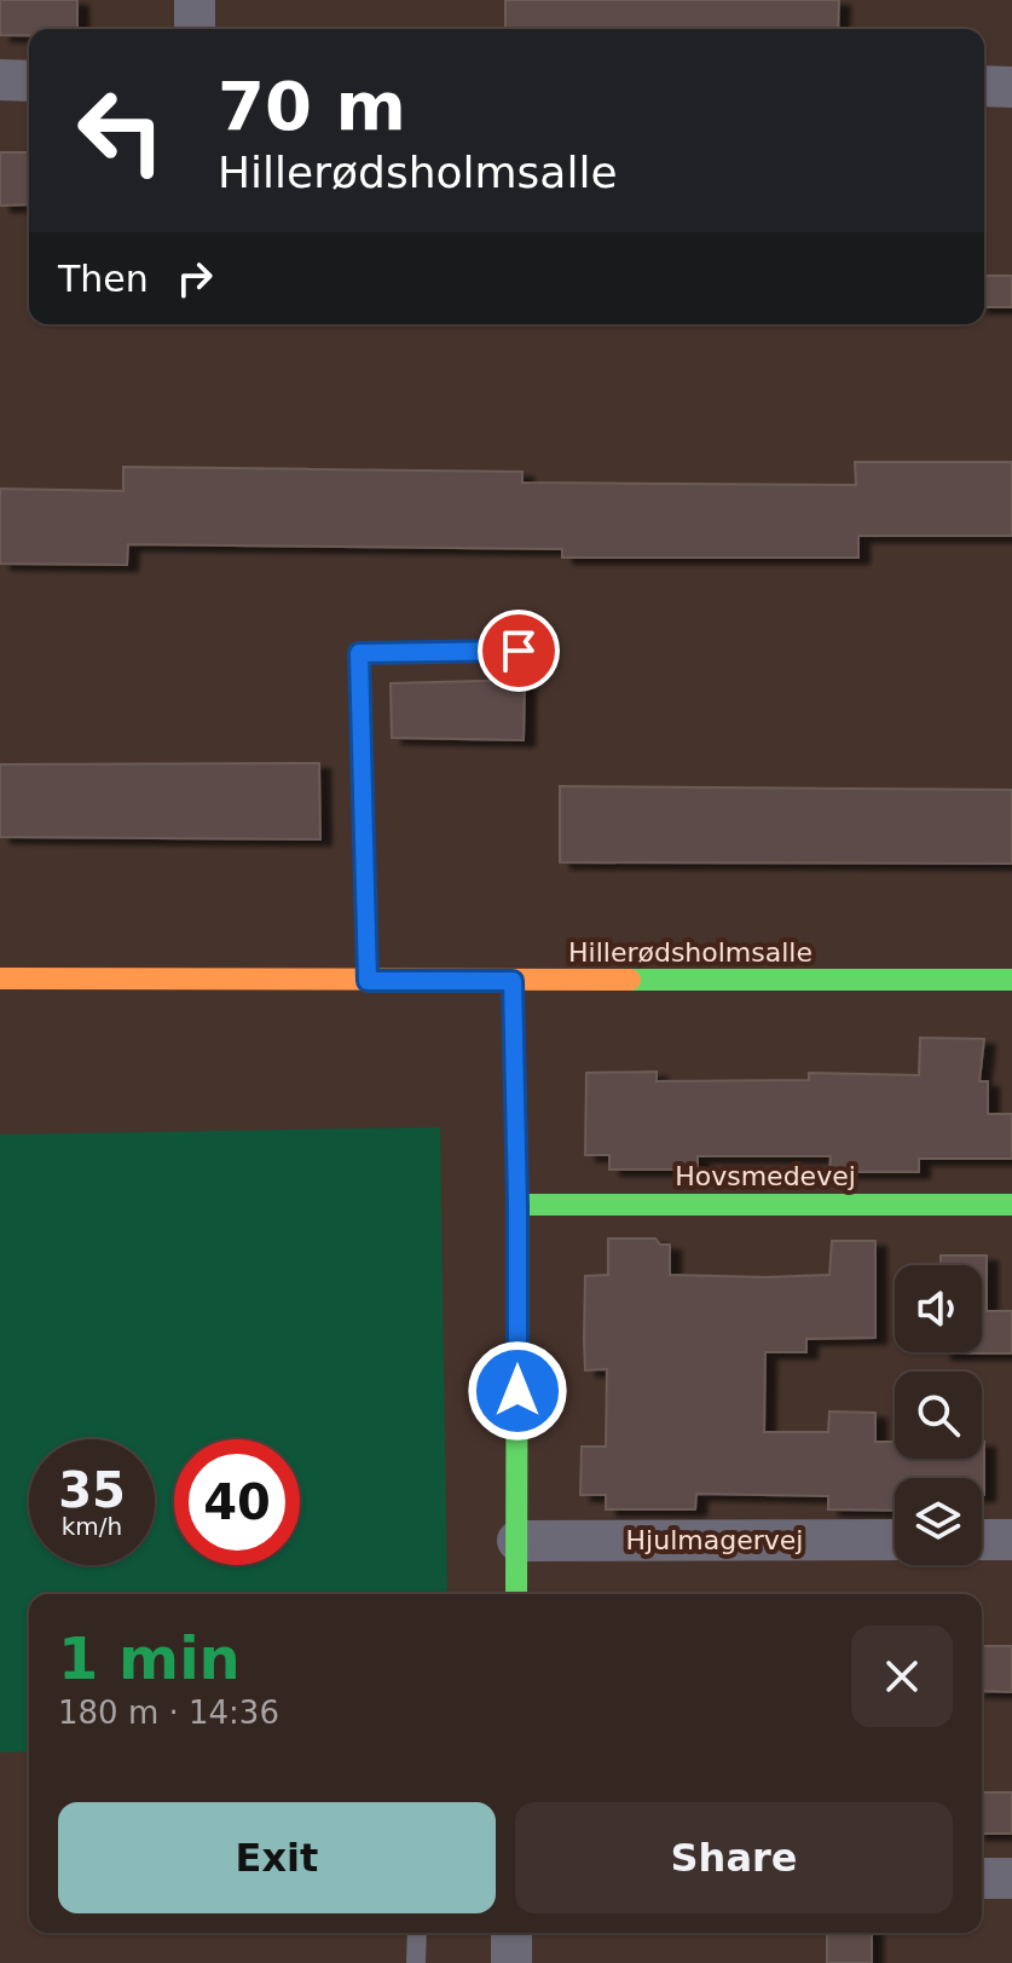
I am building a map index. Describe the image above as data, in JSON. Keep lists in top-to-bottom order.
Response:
{
  "streets": {
    "street": ["Hillerødsholmsalle", "Hovsmedevej", "Hjulmagervej"]
  },
  "page": {
    "turn": ["70 m", "Hillerødsholmsalle"],
    "then": "Then",
    "speed": "35 km/h",
    "limit": "40",
    "heading": ["1 min", "180 m · 14:36"],
    "buttons": ["Exit", "Share"]
  }
}
